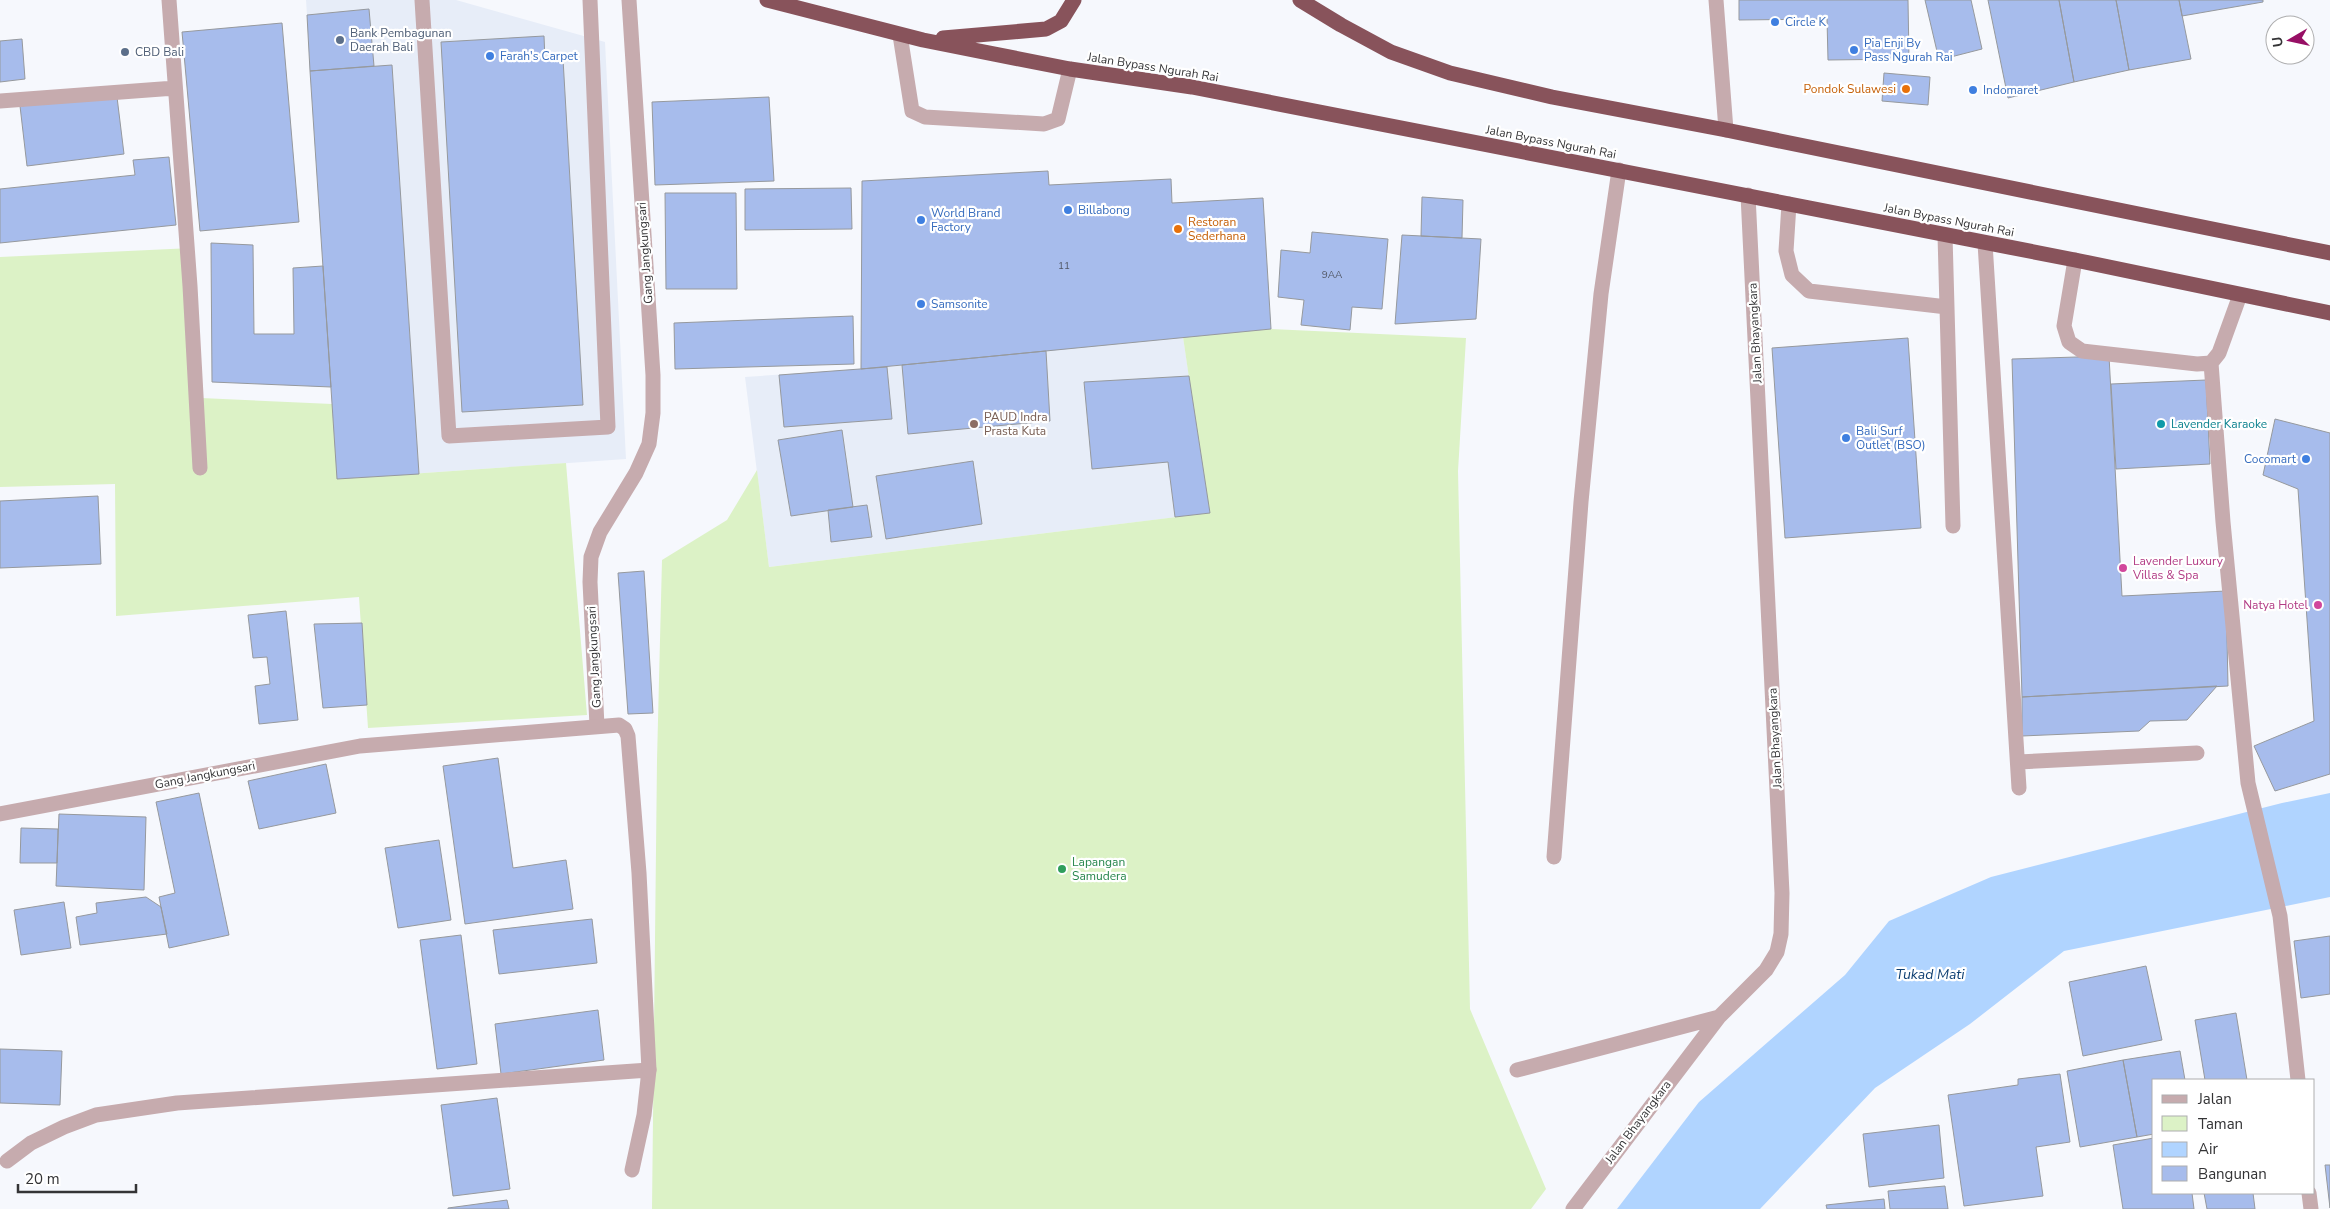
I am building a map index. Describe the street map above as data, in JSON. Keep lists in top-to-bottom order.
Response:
{
  "streets": {
    "highway": ["Jalan Bypass Ngurah Rai"],
    "street": ["Gang Jangkungsari", "Jalan Bhayangkara"]
  },
  "crossings": [
    ["Jalan Bypass Ngurah Rai", "Jalan Bhayangkara"]
  ],
  "water": ["Tukad Mati"],
  "places": [
    "Circle K",
    "Bank Pembagunan Daerah Bali",
    "Pia Enji By Pass Ngurah Rai",
    "CBD Bali",
    "Farah's Carpet",
    "Pondok Sulawesi",
    "Indomaret",
    "Billabong",
    "World Brand Factory",
    "Restoran Sederhana",
    "Samsonite",
    "PAUD Indra Prasta Kuta",
    "Lavender Karaoke",
    "Bali Surf Outlet (BSO)",
    "Cocomart",
    "Lavender Luxury Villas & Spa",
    "Natya Hotel",
    "Lapangan Samudera"
  ],
  "house_numbers": ["11", "9AA"],
  "legend": [
    "Jalan",
    "Taman",
    "Air",
    "Bangunan"
  ],
  "scale_bar": "20 m",
  "north": "left"
}
